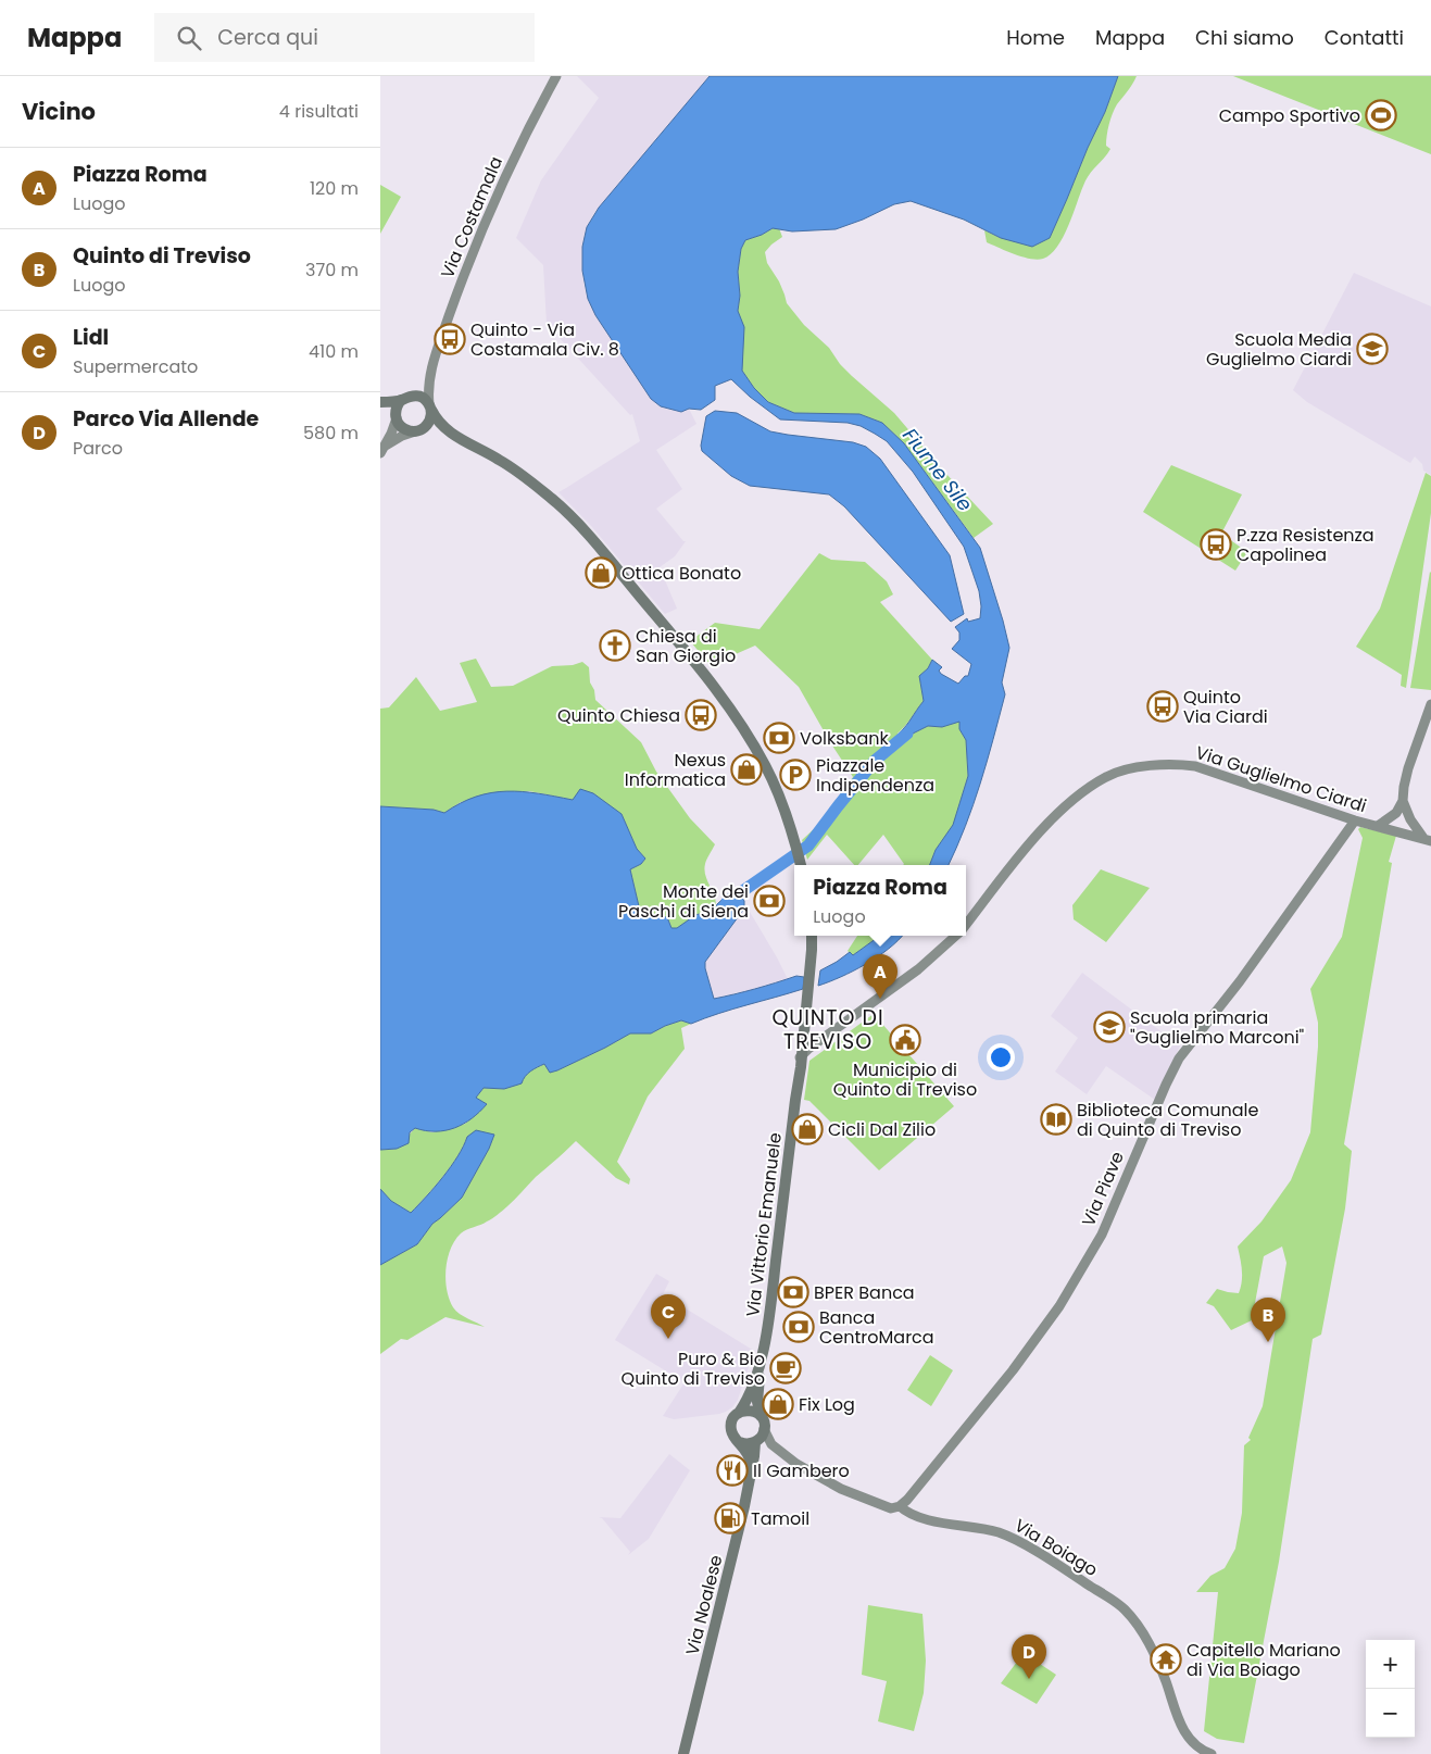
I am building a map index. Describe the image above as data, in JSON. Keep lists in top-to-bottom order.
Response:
{
  "streets": {
    "main road": [
      "Via Costamala",
      "Via Guglielmo Ciardi",
      "Via Piave",
      "Via Vittorio Emanuele",
      "Via Boiago",
      "Via Noalese"
    ]
  },
  "crossings": [
    ["Via Guglielmo Ciardi", "Via Piave"],
    ["Via Guglielmo Ciardi", "Via Vittorio Emanuele"],
    ["Via Piave", "Via Boiago"],
    ["Via Vittorio Emanuele", "Via Boiago"]
  ],
  "districts": ["QUINTO DI TREVISO"],
  "water": ["Fiume Sile"],
  "places": {
    "sports": ["Campo Sportivo"],
    "bus stop": [
      "Quinto - Via Costamala Civ. 8",
      "P.zza Resistenza Capolinea",
      "Quinto Via Ciardi",
      "Quinto Chiesa"
    ],
    "school or university": ["Scuola Media Guglielmo Ciardi", "Scuola primaria \"Guglielmo Marconi\""],
    "shop": [
      "Ottica Bonato",
      "Nexus Informatica",
      "Cicli Dal Zilio",
      "Fix Log"
    ],
    "church": ["Chiesa di San Giorgio"],
    "bank": [
      "Volksbank",
      "Monte dei Paschi di Siena",
      "BPER Banca",
      "Banca CentroMarca"
    ],
    "parking": ["Piazzale Indipendenza"],
    "public building": ["Municipio di Quinto di Treviso"],
    "library": ["Biblioteca Comunale di Quinto di Treviso"],
    "cafe": ["Puro & Bio Quinto di Treviso"],
    "restaurant": ["Il Gambero"],
    "fuel station": ["Tamoil"],
    "temple": ["Capitello Mariano di Via Boiago"]
  },
  "page": {
    "header": "Mappa",
    "search": "Cerca qui",
    "nav": [
      "Home",
      "Mappa",
      "Chi siamo",
      "Contatti"
    ],
    "heading": ["Vicino", "4 risultati"],
    "list": [
      {
        "mark": "A",
        "name": "Piazza Roma",
        "note": "Luogo",
        "value": "120 m"
      },
      {
        "mark": "B",
        "name": "Quinto di Treviso",
        "note": "Luogo",
        "value": "370 m"
      },
      {
        "mark": "C",
        "name": "Lidl",
        "note": "Supermercato",
        "value": "410 m"
      },
      {
        "mark": "D",
        "name": "Parco Via Allende",
        "note": "Parco",
        "value": "580 m"
      }
    ],
    "popup": ["Piazza Roma", "Luogo"],
    "pins": [
      "A",
      "C",
      "B",
      "D"
    ],
    "map_buttons": ["+", "−"]
  }
}
